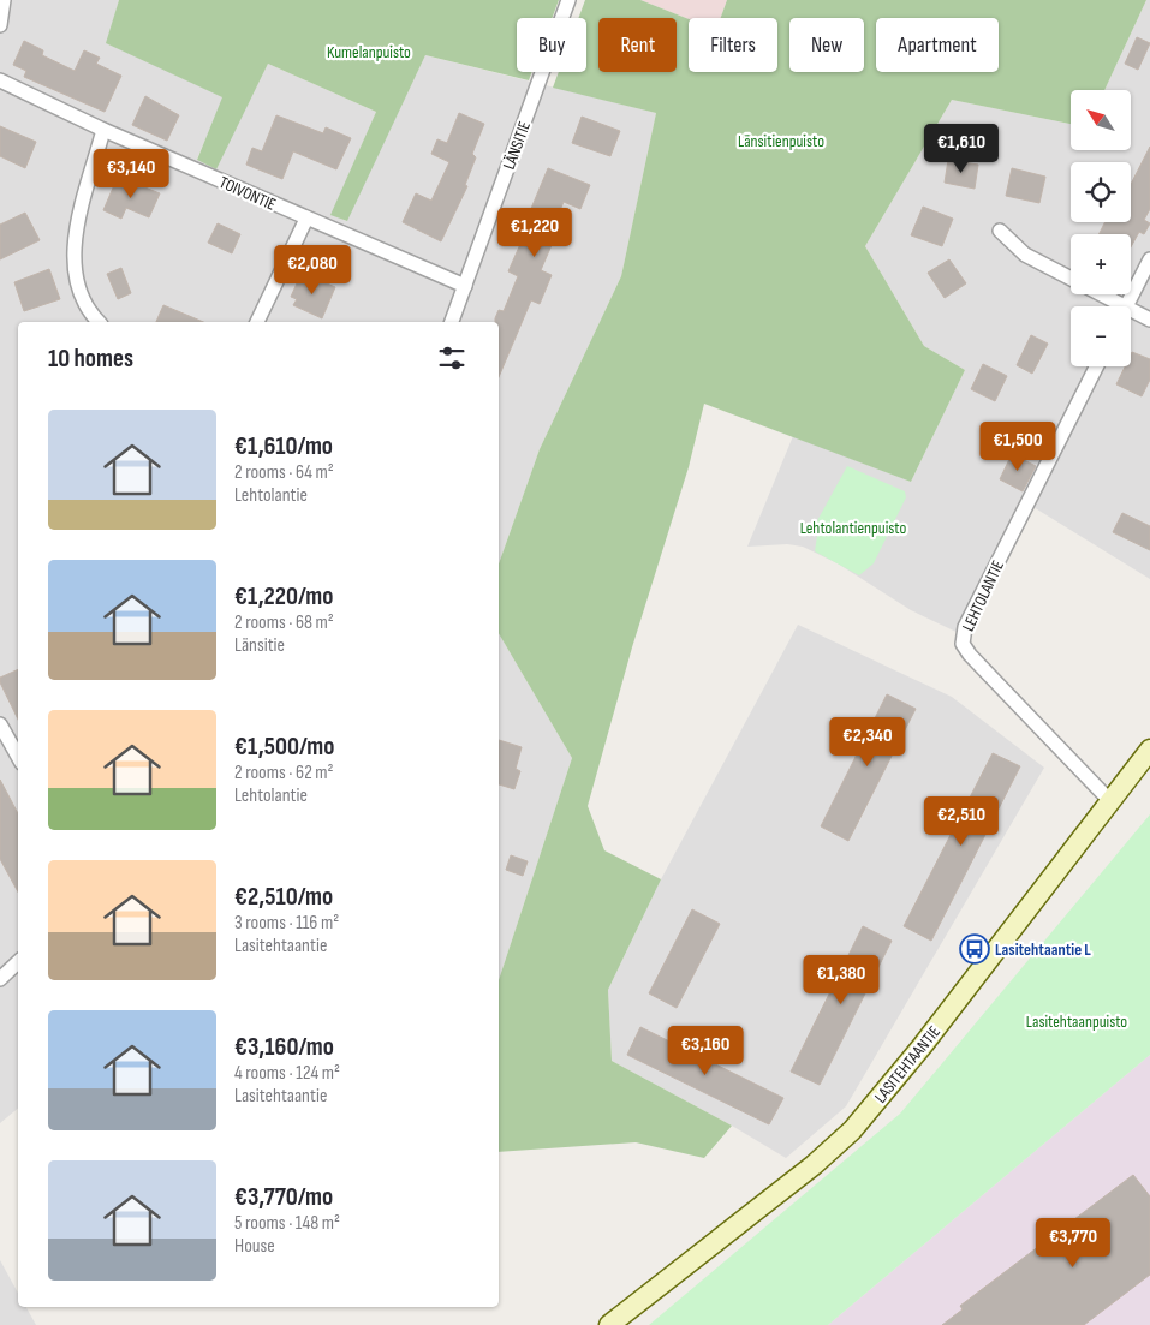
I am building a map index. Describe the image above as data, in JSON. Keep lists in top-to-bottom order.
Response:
{
  "streets": {
    "street": [
      "LÄNSITIE",
      "TOIVONTIE",
      "LEHTOLANTIE",
      "LASITEHTAANTIE"
    ]
  },
  "crossings": [
    ["LÄNSITIE", "TOIVONTIE"],
    ["LEHTOLANTIE", "LASITEHTAANTIE"]
  ],
  "parks": [
    "Kumelanpuisto",
    "Länsitienpuisto",
    "Lehtolantienpuisto",
    "Lasitehtaanpuisto"
  ],
  "places": {
    "bus stop": ["Lasitehtaantie L"]
  },
  "north": "top left",
  "page": {
    "chip": [
      "Buy",
      "Rent",
      "Filters",
      "New",
      "Apartment"
    ],
    "map_buttons": ["+", "−"],
    "price": [
      "€1,610",
      "€3,140",
      "€1,220",
      "€2,080",
      "€1,500",
      "€2,340",
      "€2,510",
      "€1,380",
      "€3,160",
      "€3,770"
    ],
    "heading": "10 homes",
    "list": [
      {
        "name": "€1,610/mo",
        "note": "2 rooms · 64 m² · Lehtolantie"
      },
      {
        "name": "€1,220/mo",
        "note": "2 rooms · 68 m² · Länsitie"
      },
      {
        "name": "€1,500/mo",
        "note": "2 rooms · 62 m² · Lehtolantie"
      },
      {
        "name": "€2,510/mo",
        "note": "3 rooms · 116 m² · Lasitehtaantie"
      },
      {
        "name": "€3,160/mo",
        "note": "4 rooms · 124 m² · Lasitehtaantie"
      },
      {
        "name": "€3,770/mo",
        "note": "5 rooms · 148 m² · House"
      }
    ]
  }
}
